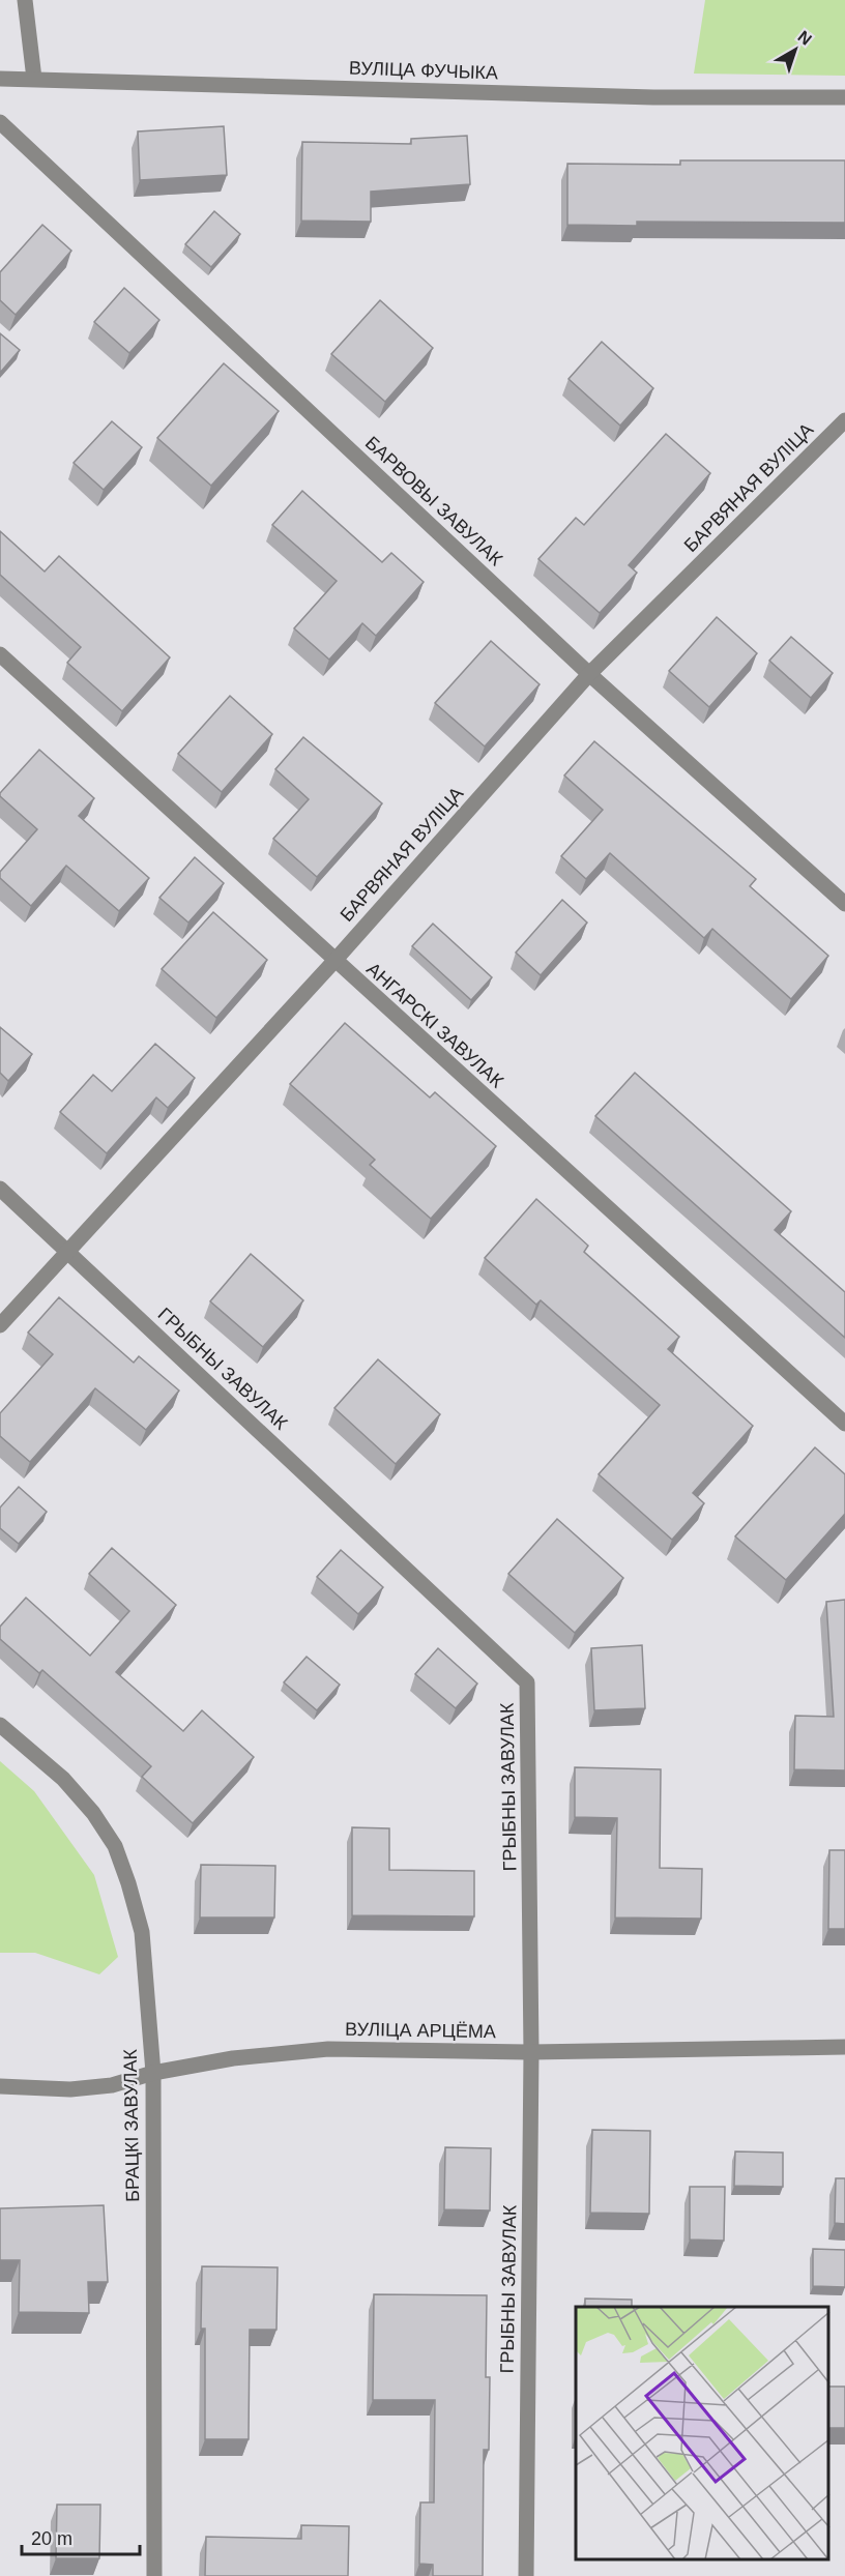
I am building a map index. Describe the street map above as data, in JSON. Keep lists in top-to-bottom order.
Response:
{
  "streets": {
    "street": [
      "ВУЛІЦА ФУЧЫКА",
      "БАРВЯНАЯ ВУЛІЦА",
      "БАРВОВЫ ЗАВУЛАК",
      "АНГАРСКІ ЗАВУЛАК",
      "ГРЫБНЫ ЗАВУЛАК",
      "ВУЛІЦА АРЦЁМА",
      "БРАЦКІ ЗАВУЛАК"
    ]
  },
  "crossings": [
    ["БАРВЯНАЯ ВУЛІЦА", "БАРВОВЫ ЗАВУЛАК"],
    ["БАРВЯНАЯ ВУЛІЦА", "АНГАРСКІ ЗАВУЛАК"],
    ["БАРВЯНАЯ ВУЛІЦА", "ГРЫБНЫ ЗАВУЛАК"],
    ["ГРЫБНЫ ЗАВУЛАК", "ВУЛІЦА АРЦЁМА"],
    ["ВУЛІЦА АРЦЁМА", "БРАЦКІ ЗАВУЛАК"]
  ],
  "scale_bar": "20 m",
  "north": "top right"
}
